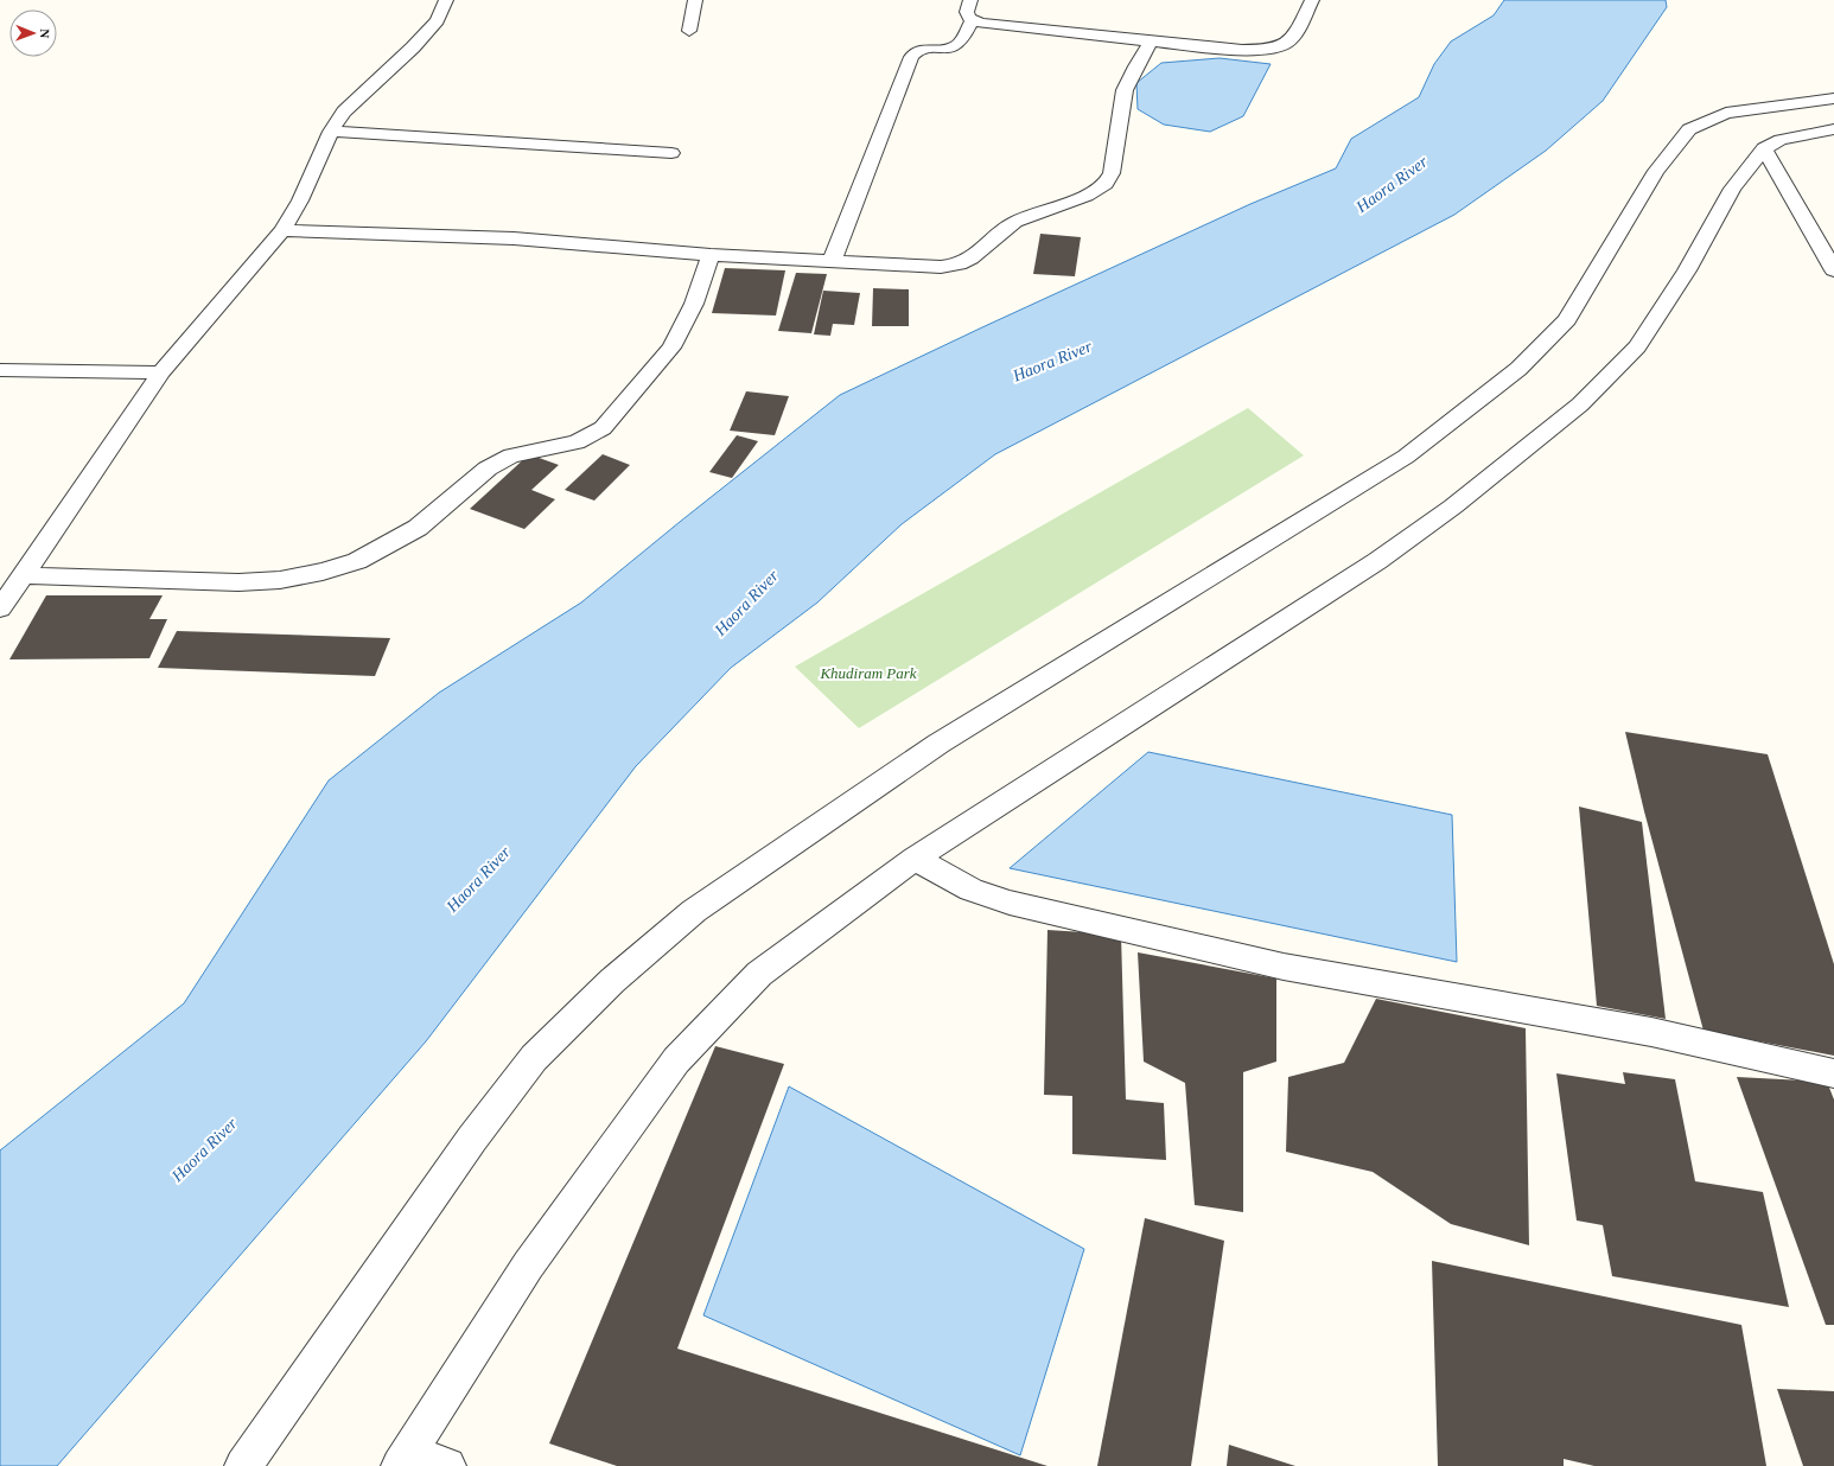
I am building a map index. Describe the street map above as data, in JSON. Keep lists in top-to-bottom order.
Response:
{
  "water": ["Haora River"],
  "parks": ["Khudiram Park"],
  "north": "right"
}
